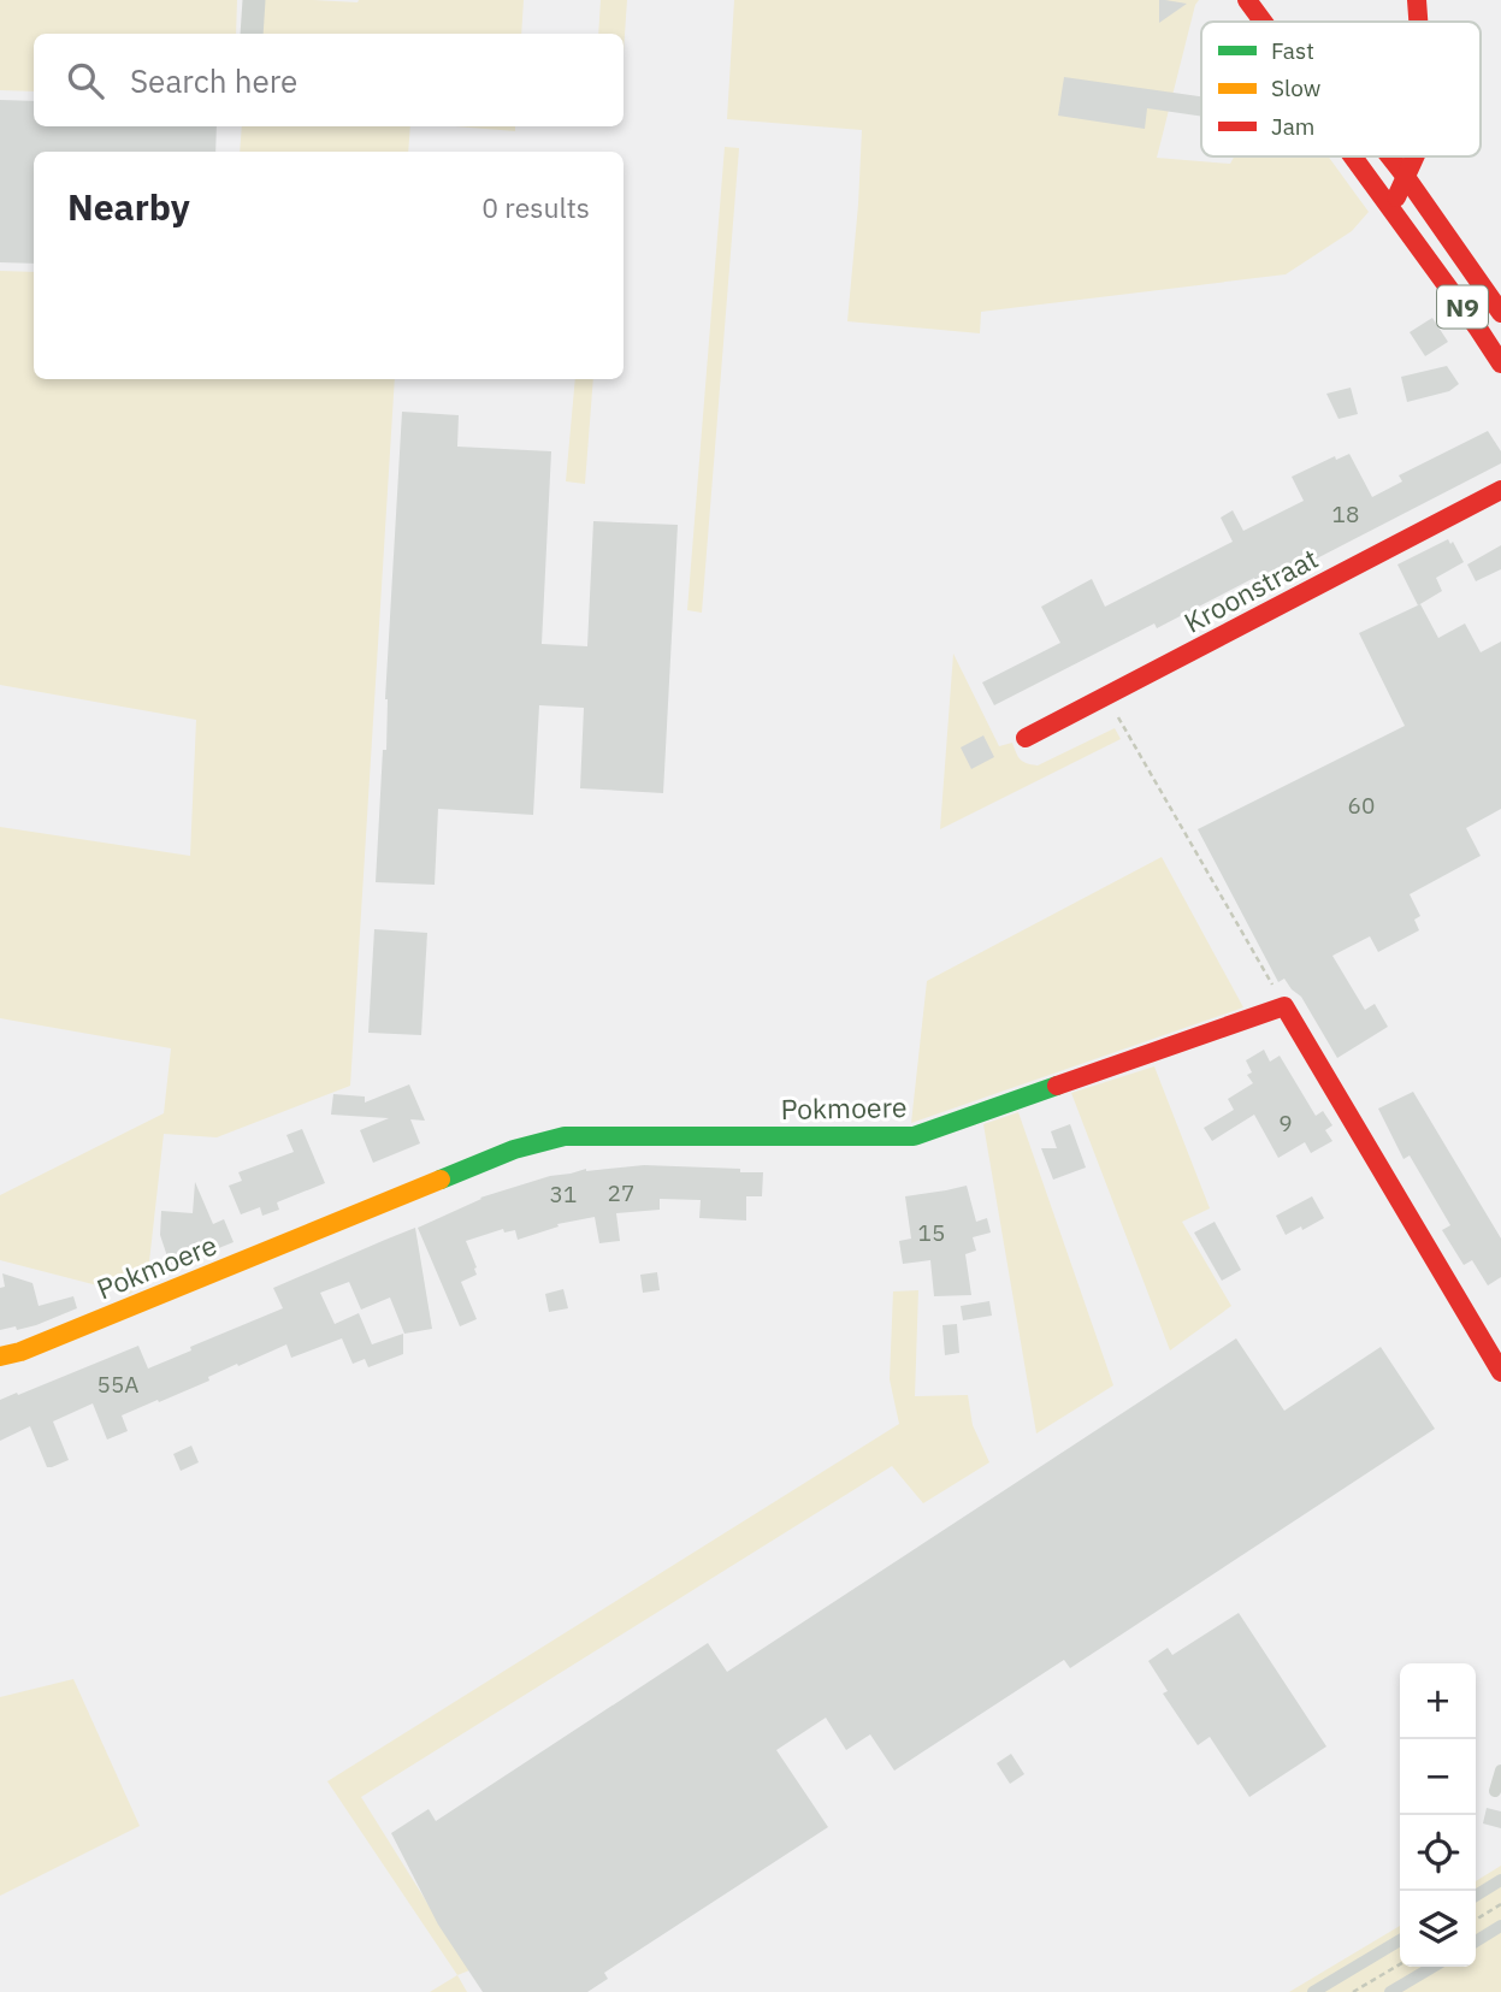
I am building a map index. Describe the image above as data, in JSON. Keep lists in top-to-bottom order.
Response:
{
  "streets": {
    "street": ["N9", "Kroonstraat", "Pokmoere"]
  },
  "house_numbers": [
    "18",
    "60",
    "9",
    "27",
    "31",
    "15",
    "55A"
  ],
  "legend": ["Fast", "Slow", "Jam"],
  "page": {
    "search": "Search here",
    "heading": ["Nearby", "0 results"],
    "map_buttons": ["+", "−"]
  }
}
